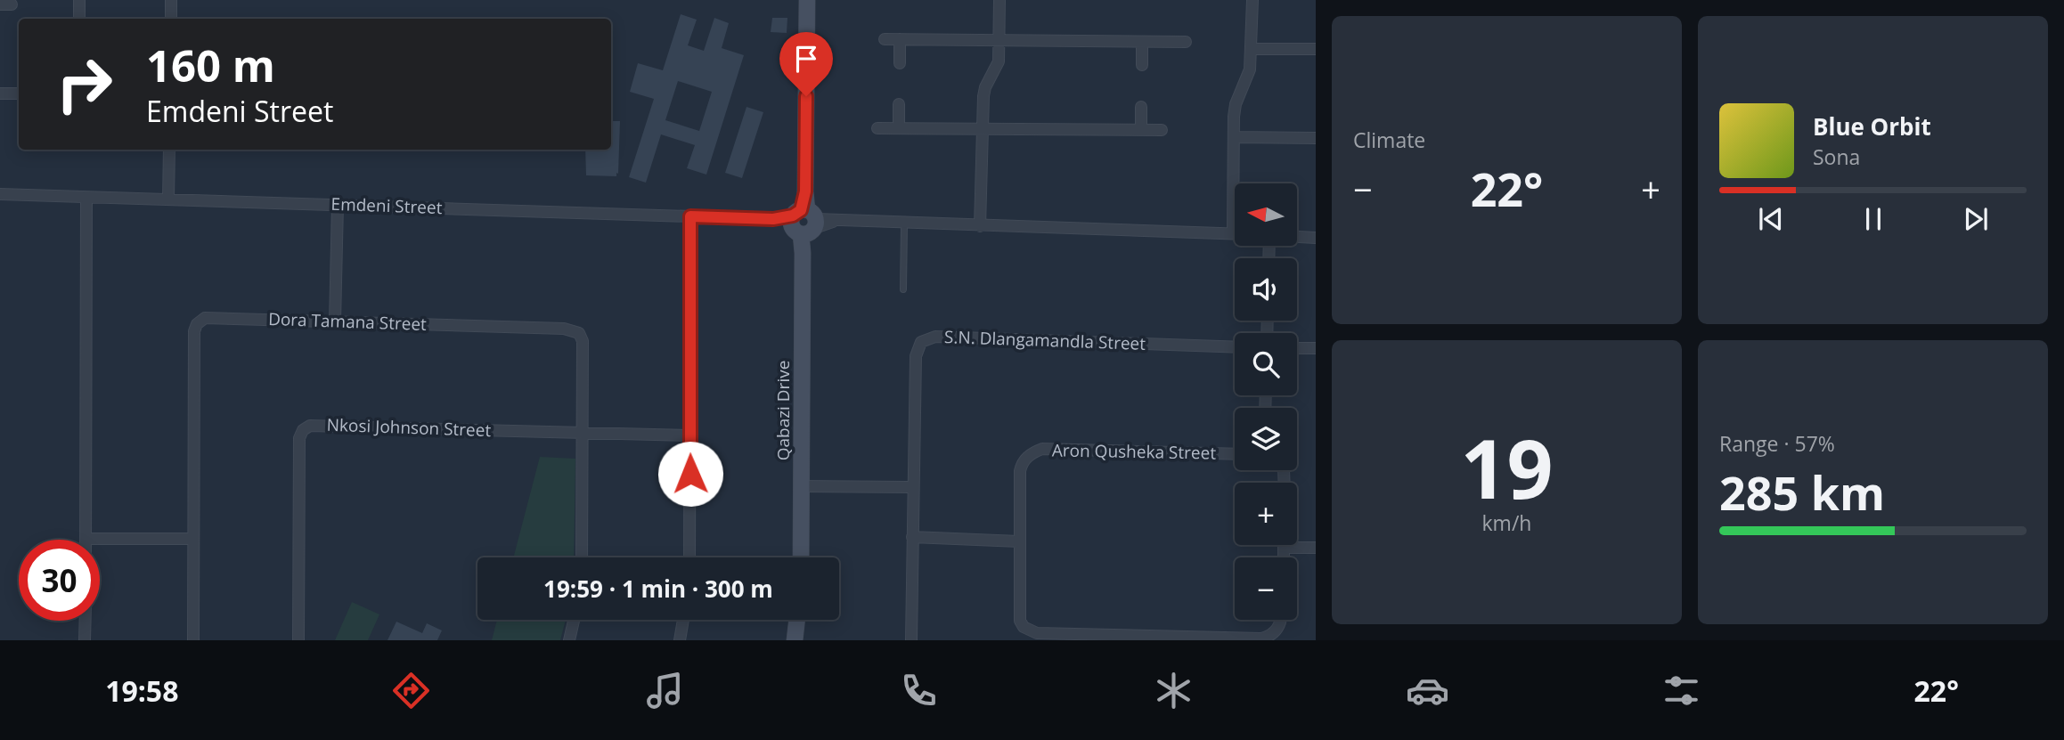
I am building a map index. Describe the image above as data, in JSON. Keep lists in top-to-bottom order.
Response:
{
  "streets": {
    "street": [
      "Emdeni Street",
      "Dora Tamana Street",
      "S.N. Dlangamandla Street",
      "Qabazi Drive",
      "Nkosi Johnson Street",
      "Aron Qusheka Street"
    ]
  },
  "crossings": [
    ["Emdeni Street", "Qabazi Drive"],
    ["Dora Tamana Street", "Nkosi Johnson Street"]
  ],
  "north": "left",
  "page": {
    "tile": [
      "Climate",
      ["19", "km/h"],
      ["Range · 57%", "285 km"]
    ],
    "turn": ["160 m", "Emdeni Street"],
    "song": ["Blue Orbit", "Sona"],
    "heat": ["−", "22°", "+"],
    "map_buttons": ["+", "−"],
    "limit": "30",
    "trip": "19:59 · 1 min · 300 m",
    "tabs": ["19:58", "22°"]
  }
}
